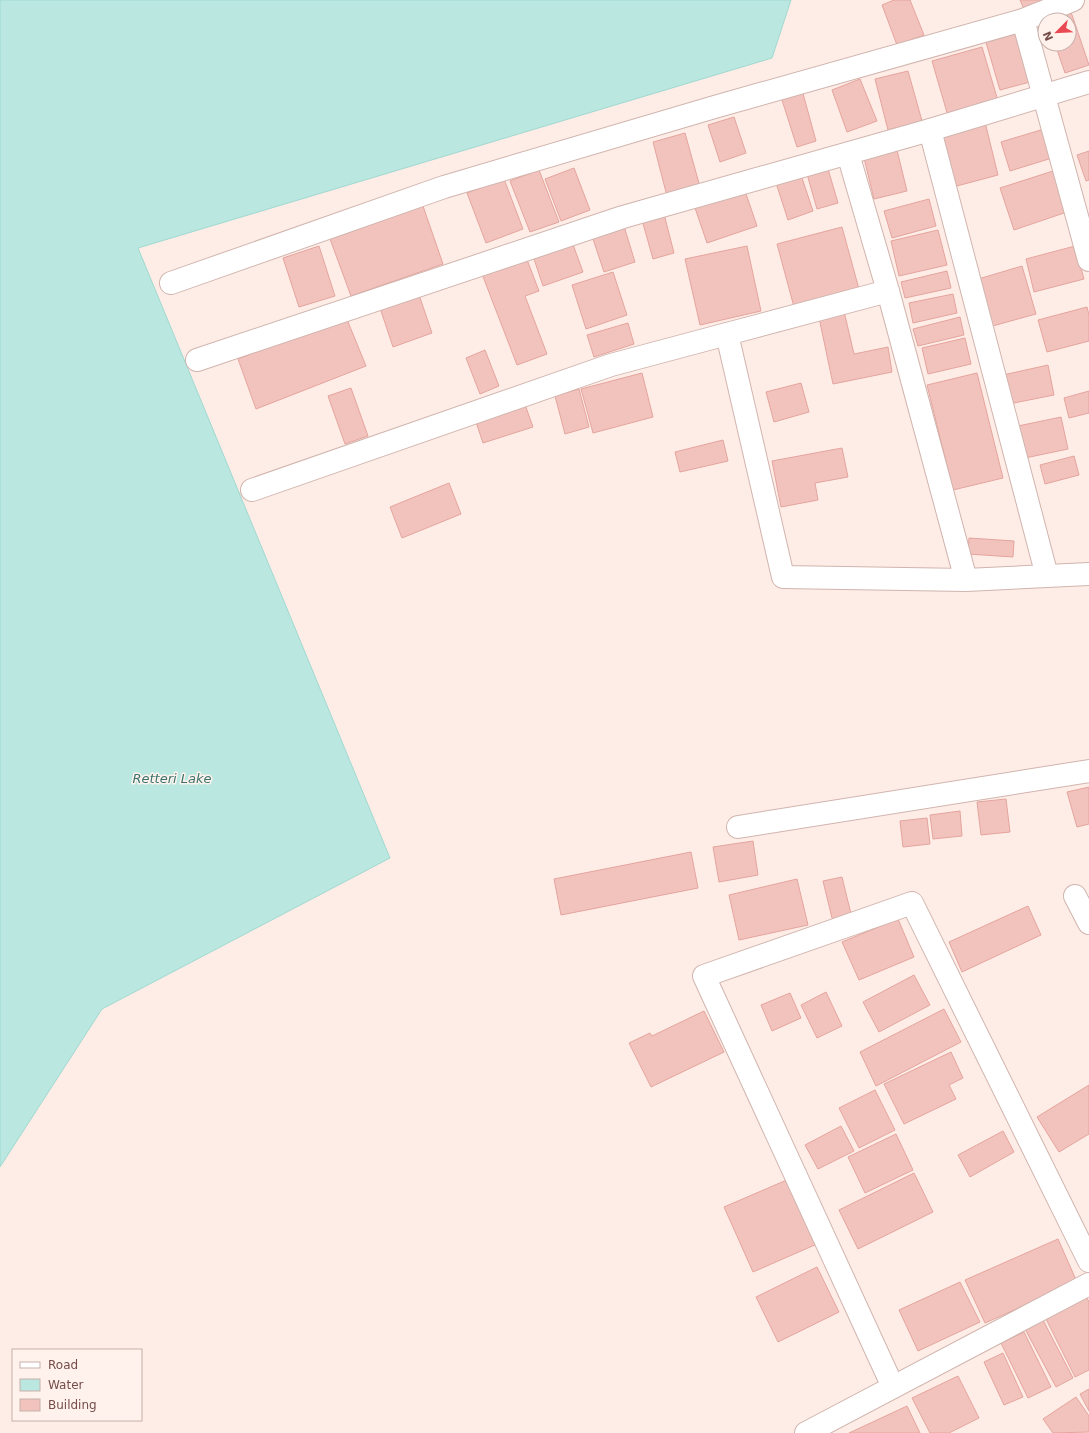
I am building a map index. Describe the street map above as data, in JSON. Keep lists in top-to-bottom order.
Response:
{
  "water": ["Retteri Lake"],
  "legend": ["Road", "Water", "Building"],
  "north": "bottom left"
}
